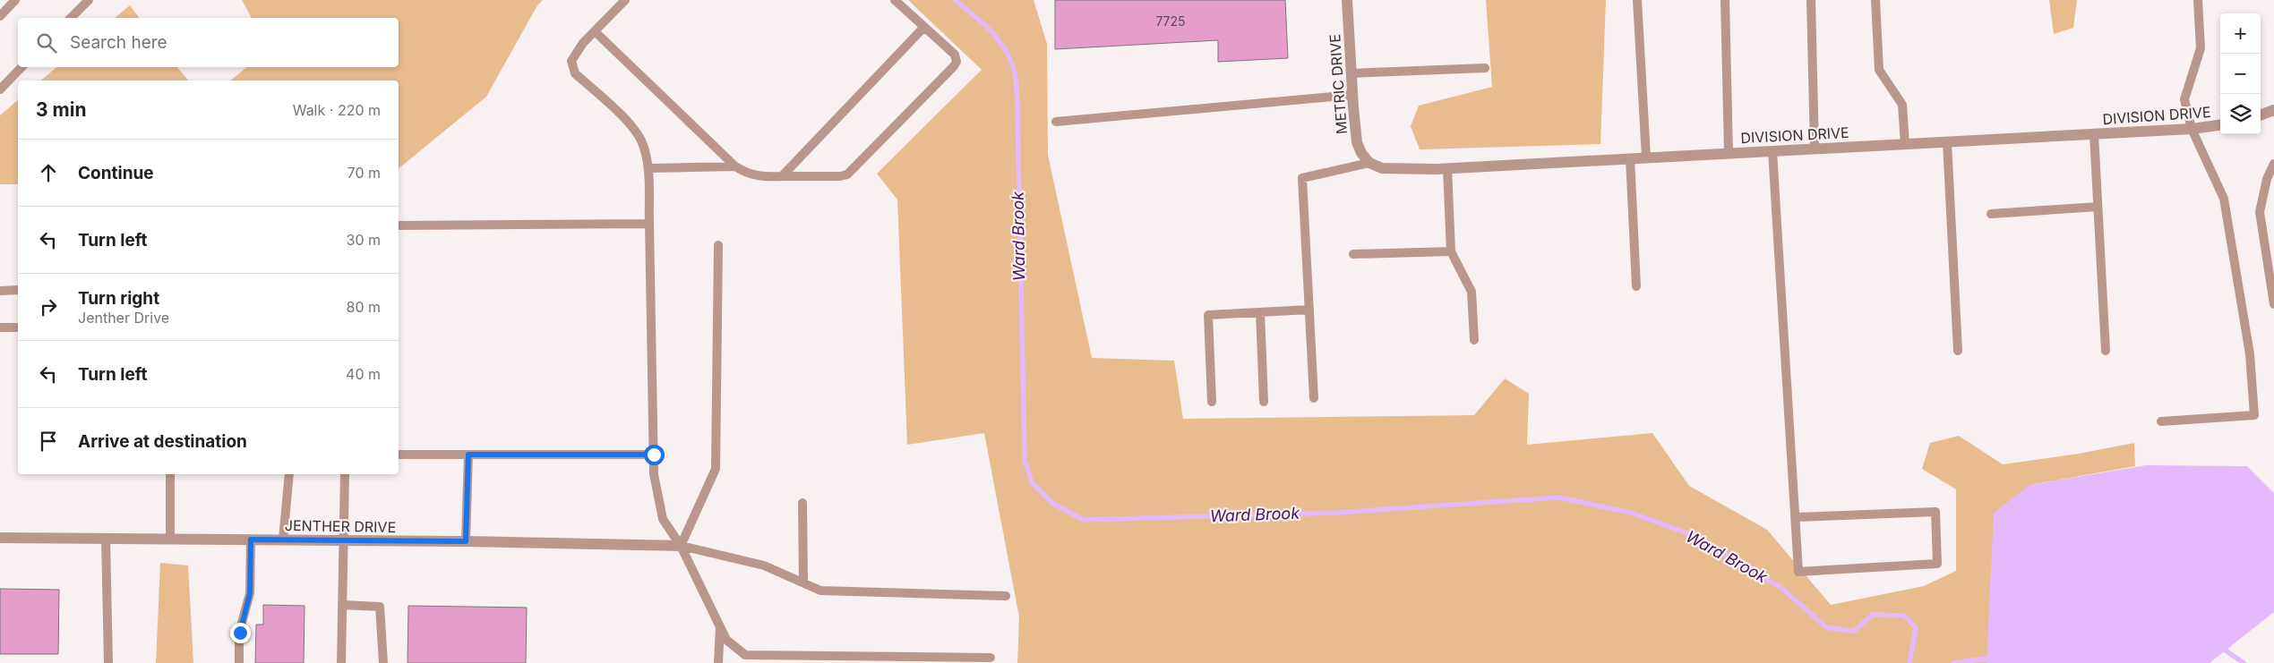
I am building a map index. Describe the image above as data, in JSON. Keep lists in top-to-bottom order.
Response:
{
  "streets": {
    "street": ["METRIC DRIVE", "DIVISION DRIVE", "JENTHER DRIVE"]
  },
  "crossings": [
    ["METRIC DRIVE", "DIVISION DRIVE"]
  ],
  "water": ["Ward Brook"],
  "house_numbers": ["7725"],
  "page": {
    "map_buttons": ["+", "−"],
    "search": "Search here",
    "heading": ["3 min", "Walk · 220 m"],
    "list": [
      ["Continue", "70 m"],
      ["Turn left", "30 m"],
      ["Turn right", "Jenther Drive", "80 m"],
      ["Turn left", "40 m"],
      "Arrive at destination"
    ]
  }
}
